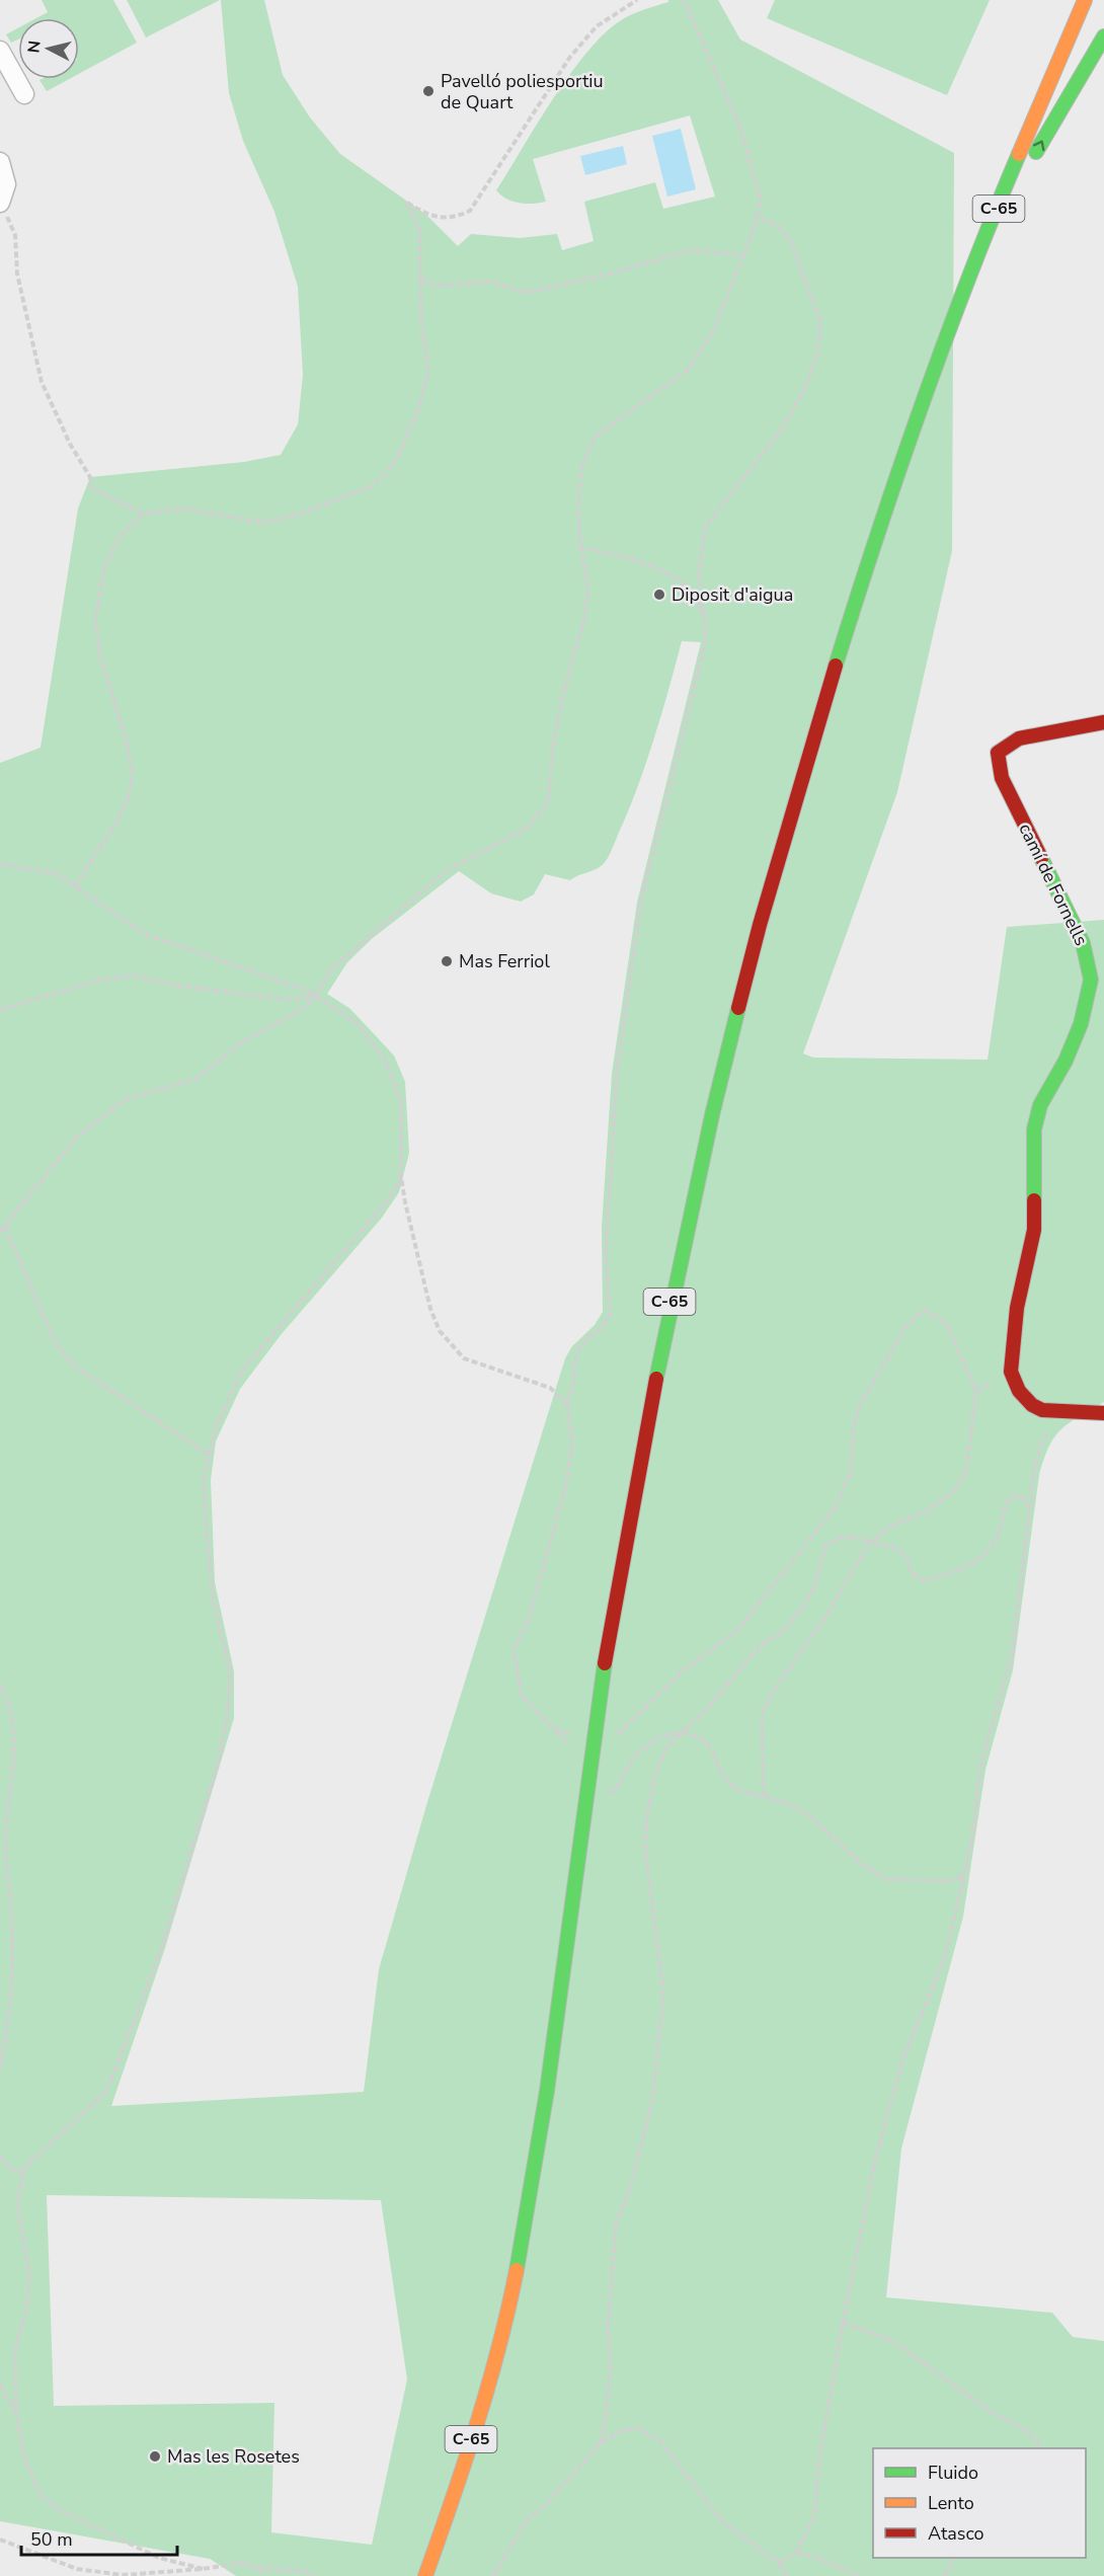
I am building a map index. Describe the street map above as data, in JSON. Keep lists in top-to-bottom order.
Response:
{
  "streets": {
    "main road": ["C-65", "camí de Fornells"]
  },
  "places": [
    "Pavelló poliesportiu de Quart",
    "Diposit d'aigua",
    "Mas Ferriol",
    "Mas les Rosetes"
  ],
  "legend": ["Fluido", "Lento", "Atasco"],
  "scale_bar": "50 m",
  "north": "left"
}
